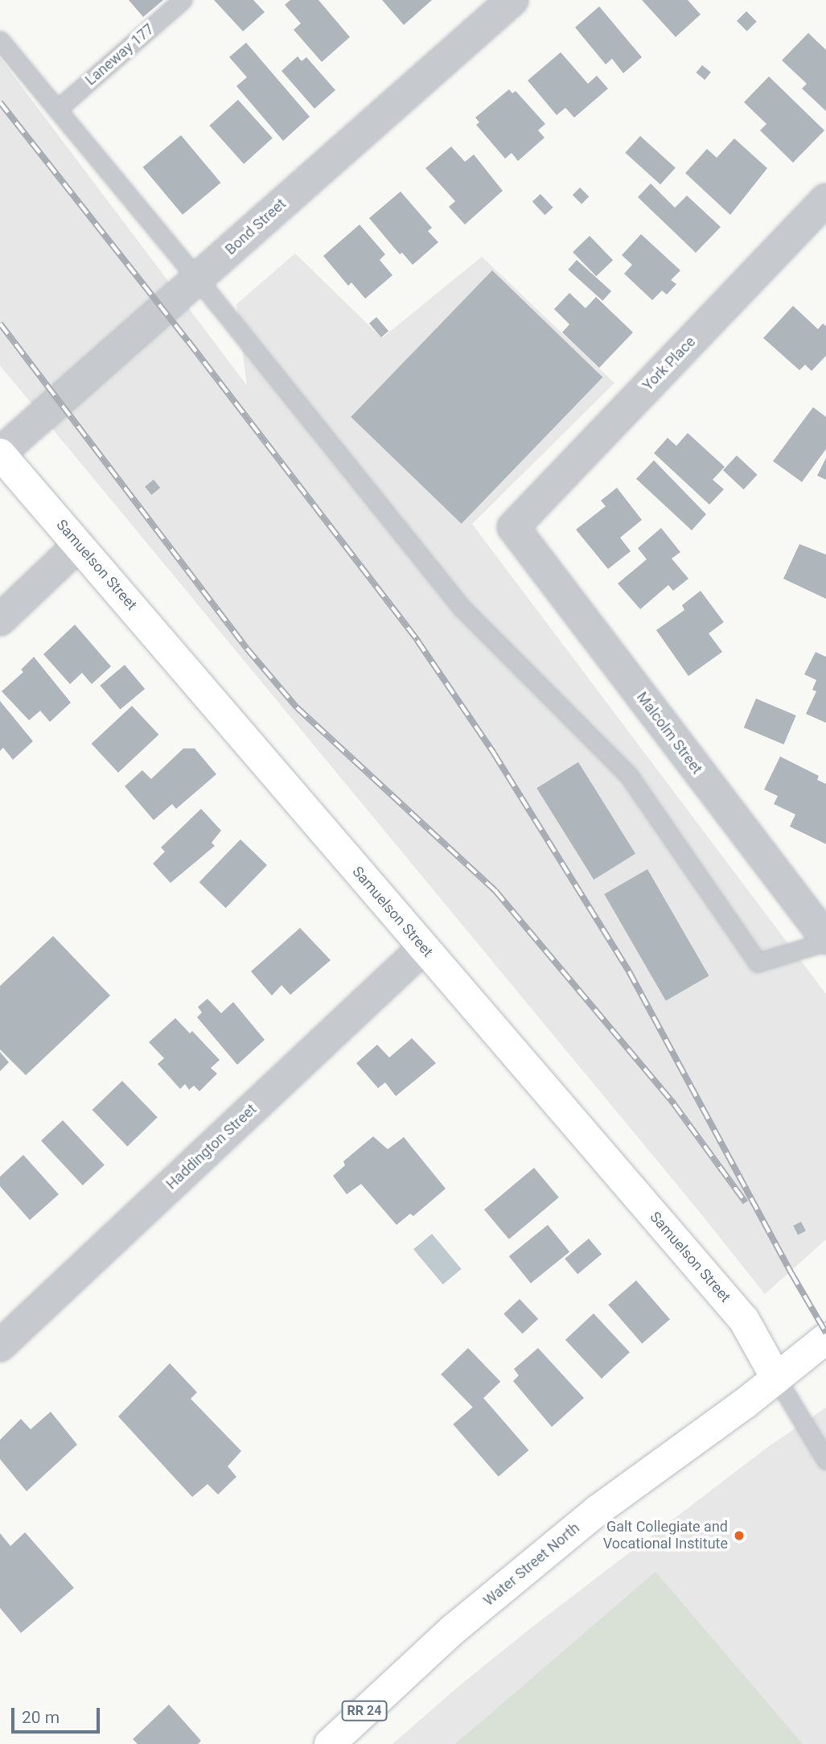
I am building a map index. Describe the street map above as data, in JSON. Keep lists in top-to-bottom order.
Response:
{
  "streets": {
    "street": [
      "Bond Street",
      "York Place",
      "Samuelson Street",
      "Malcolm Street",
      "Haddington Street",
      "Water Street North",
      "RR 24"
    ],
    "lane": ["Laneway 177"]
  },
  "crossings": [
    ["Bond Street", "Samuelson Street"],
    ["York Place", "Malcolm Street"],
    ["Samuelson Street", "Haddington Street"],
    ["Samuelson Street", "Water Street North"]
  ],
  "places": ["Galt Collegiate and Vocational Institute"],
  "scale_bar": "20 m"
}
